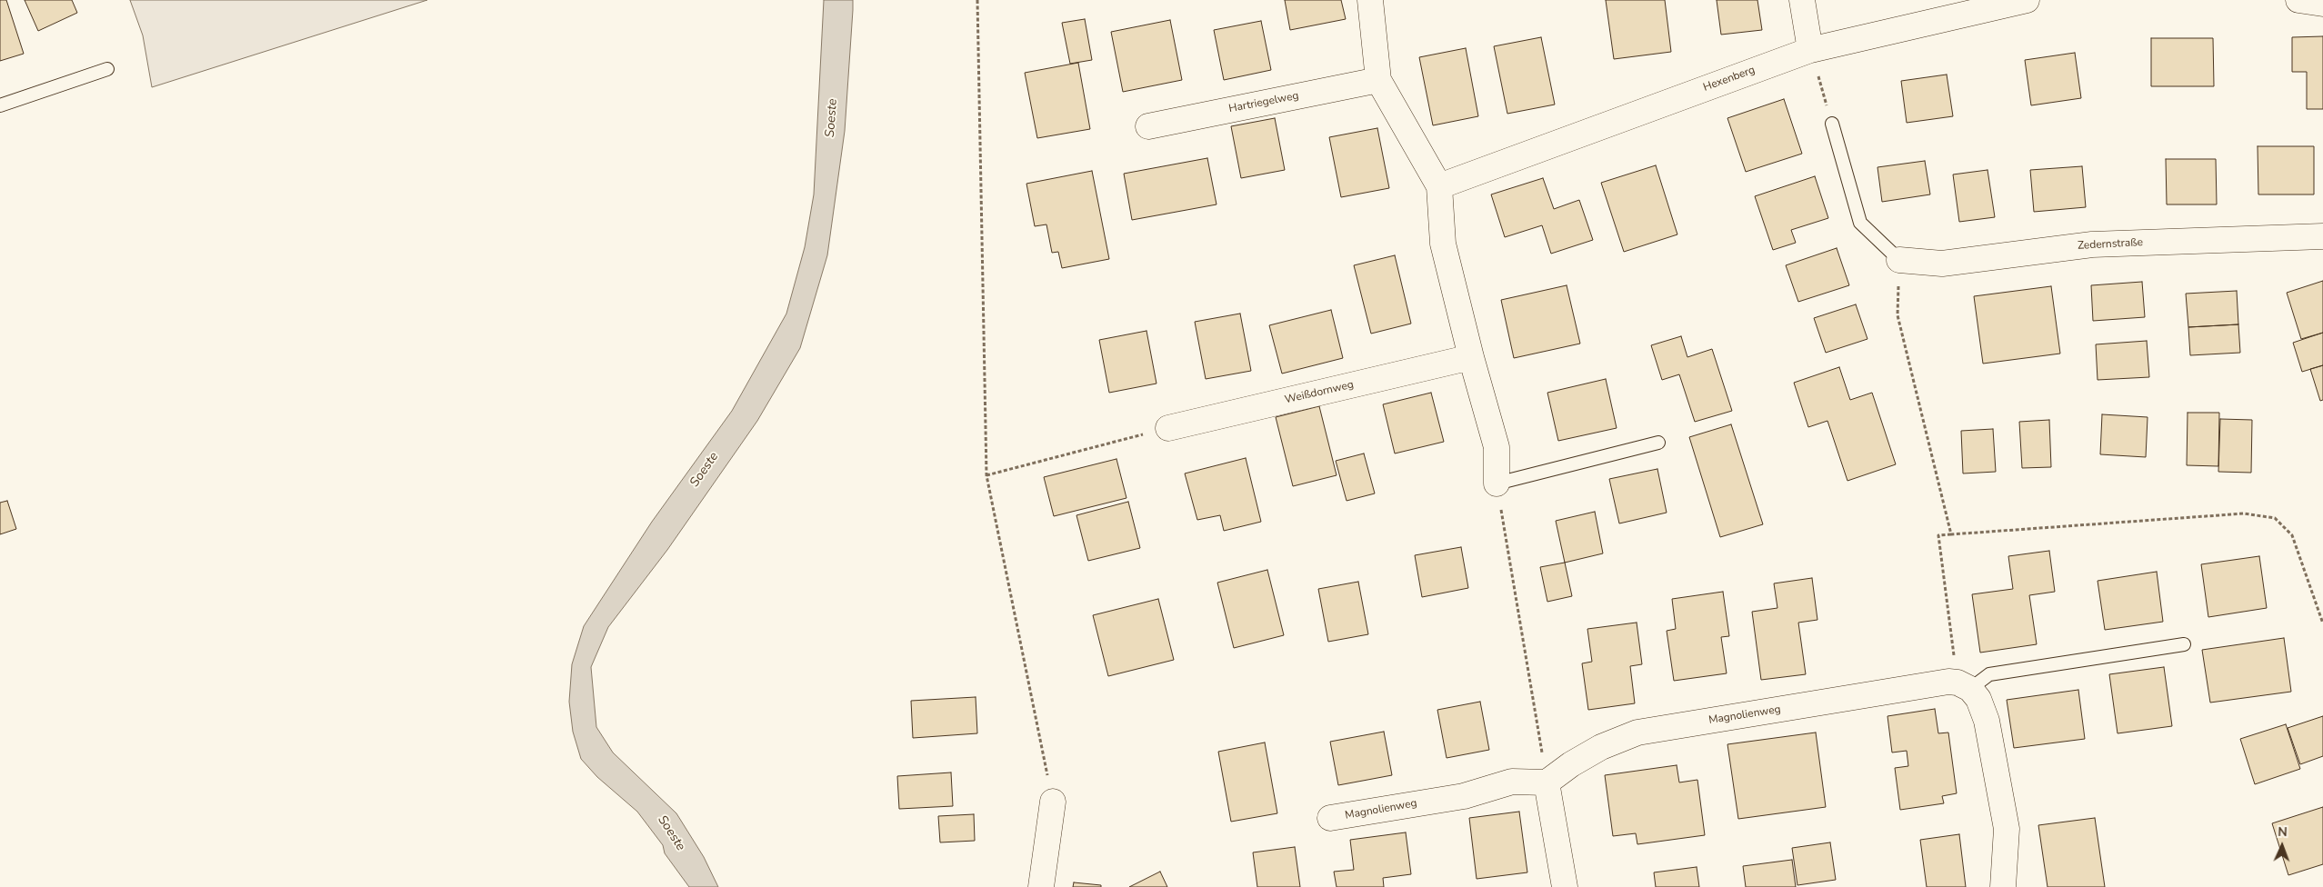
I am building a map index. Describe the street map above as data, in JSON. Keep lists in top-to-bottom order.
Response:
{
  "streets": {
    "street": [
      "Hexenberg",
      "Hartriegelweg",
      "Zedernstraße",
      "Weißdornweg",
      "Magnolienweg"
    ]
  },
  "water": ["Soeste"],
  "north": "top"
}
